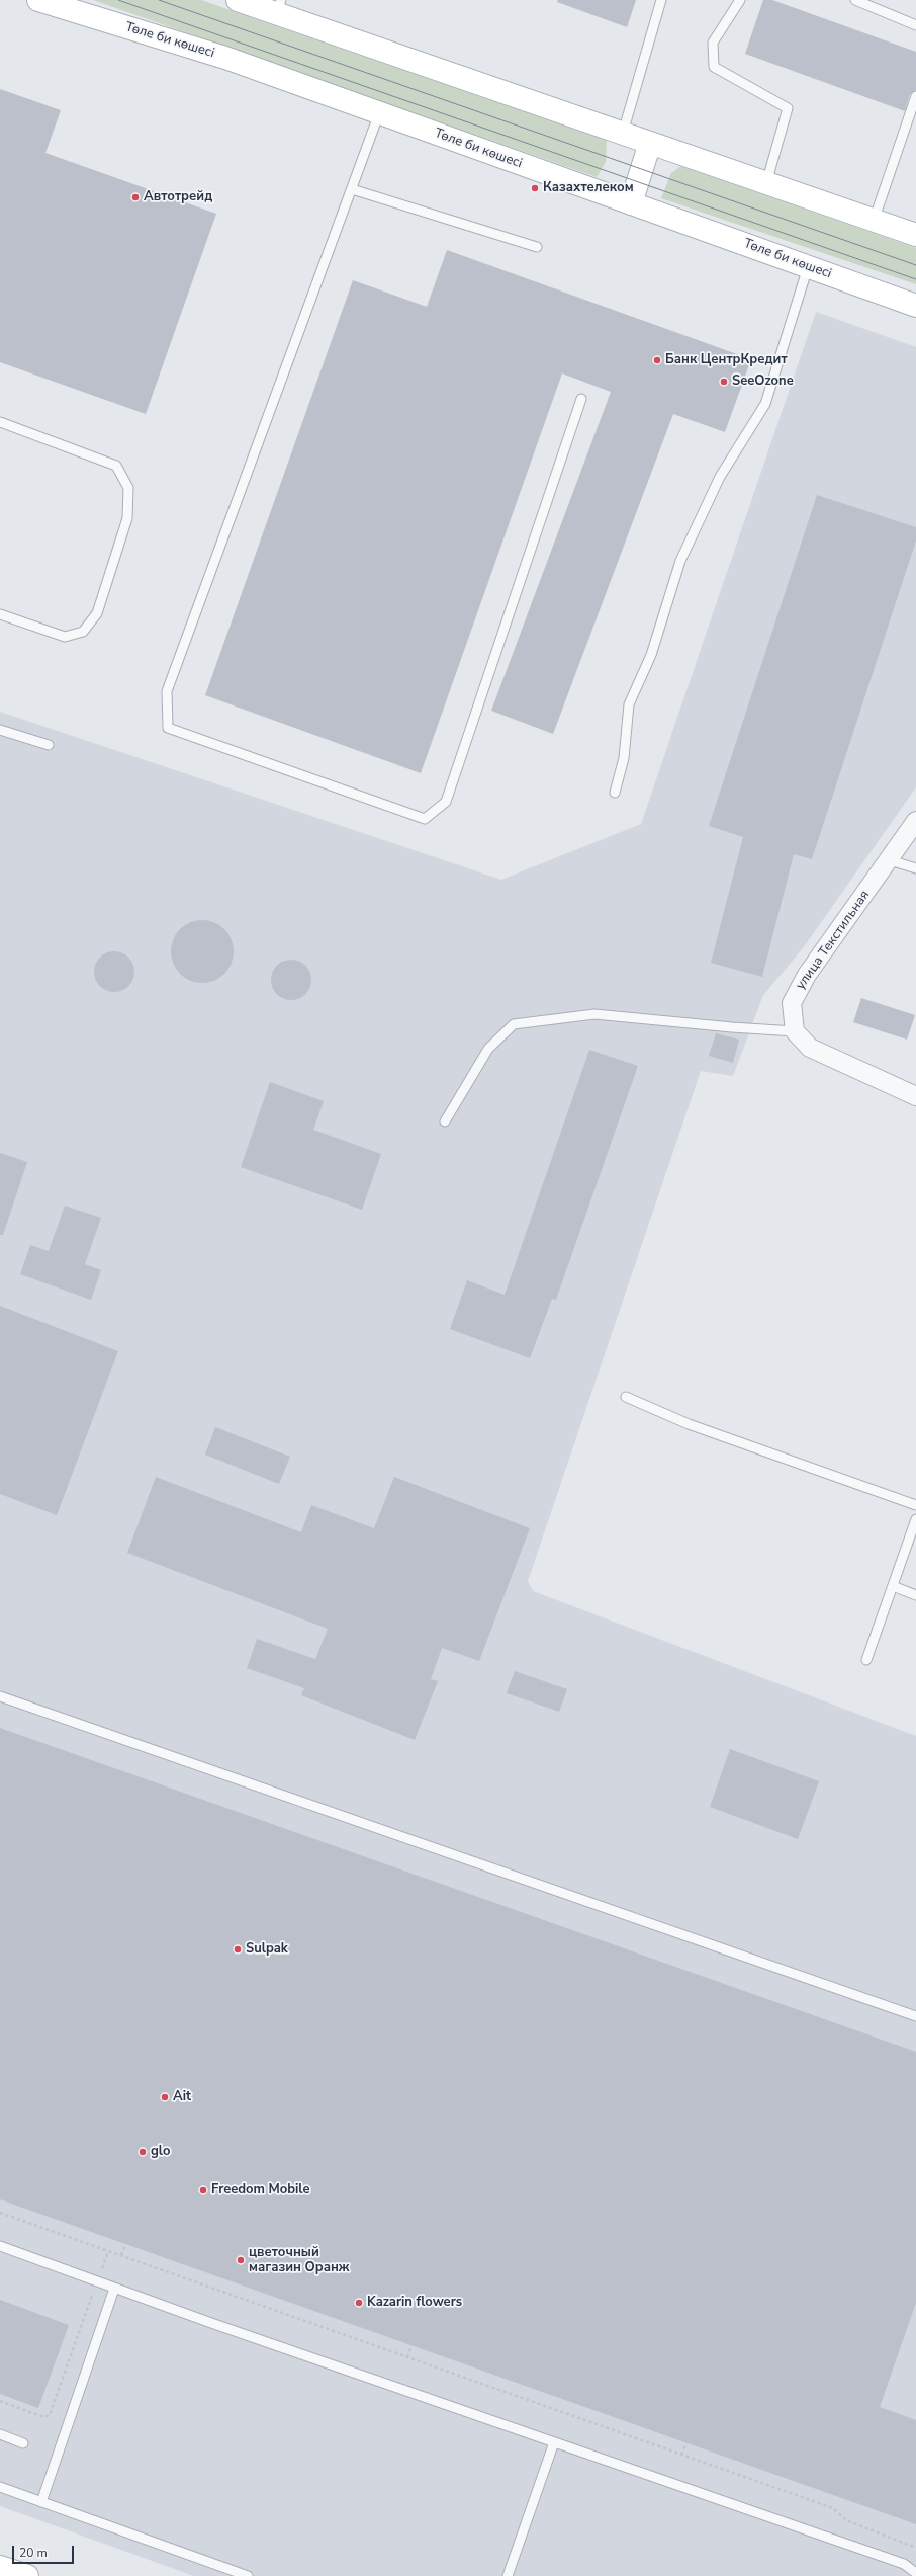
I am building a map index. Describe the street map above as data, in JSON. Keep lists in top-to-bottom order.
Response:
{
  "streets": {
    "main road": ["Төле би көшесі"],
    "street": ["улица Текстильная"]
  },
  "places": [
    "Казахтелеком",
    "Автотрейд",
    "Банк ЦентрКредит",
    "SeeОzone",
    "Sulpak",
    "Ait",
    "glo",
    "Freedom Mobile",
    "цветочный магазин Оранж",
    "Kazarin flowers"
  ],
  "scale_bar": "20 m"
}
